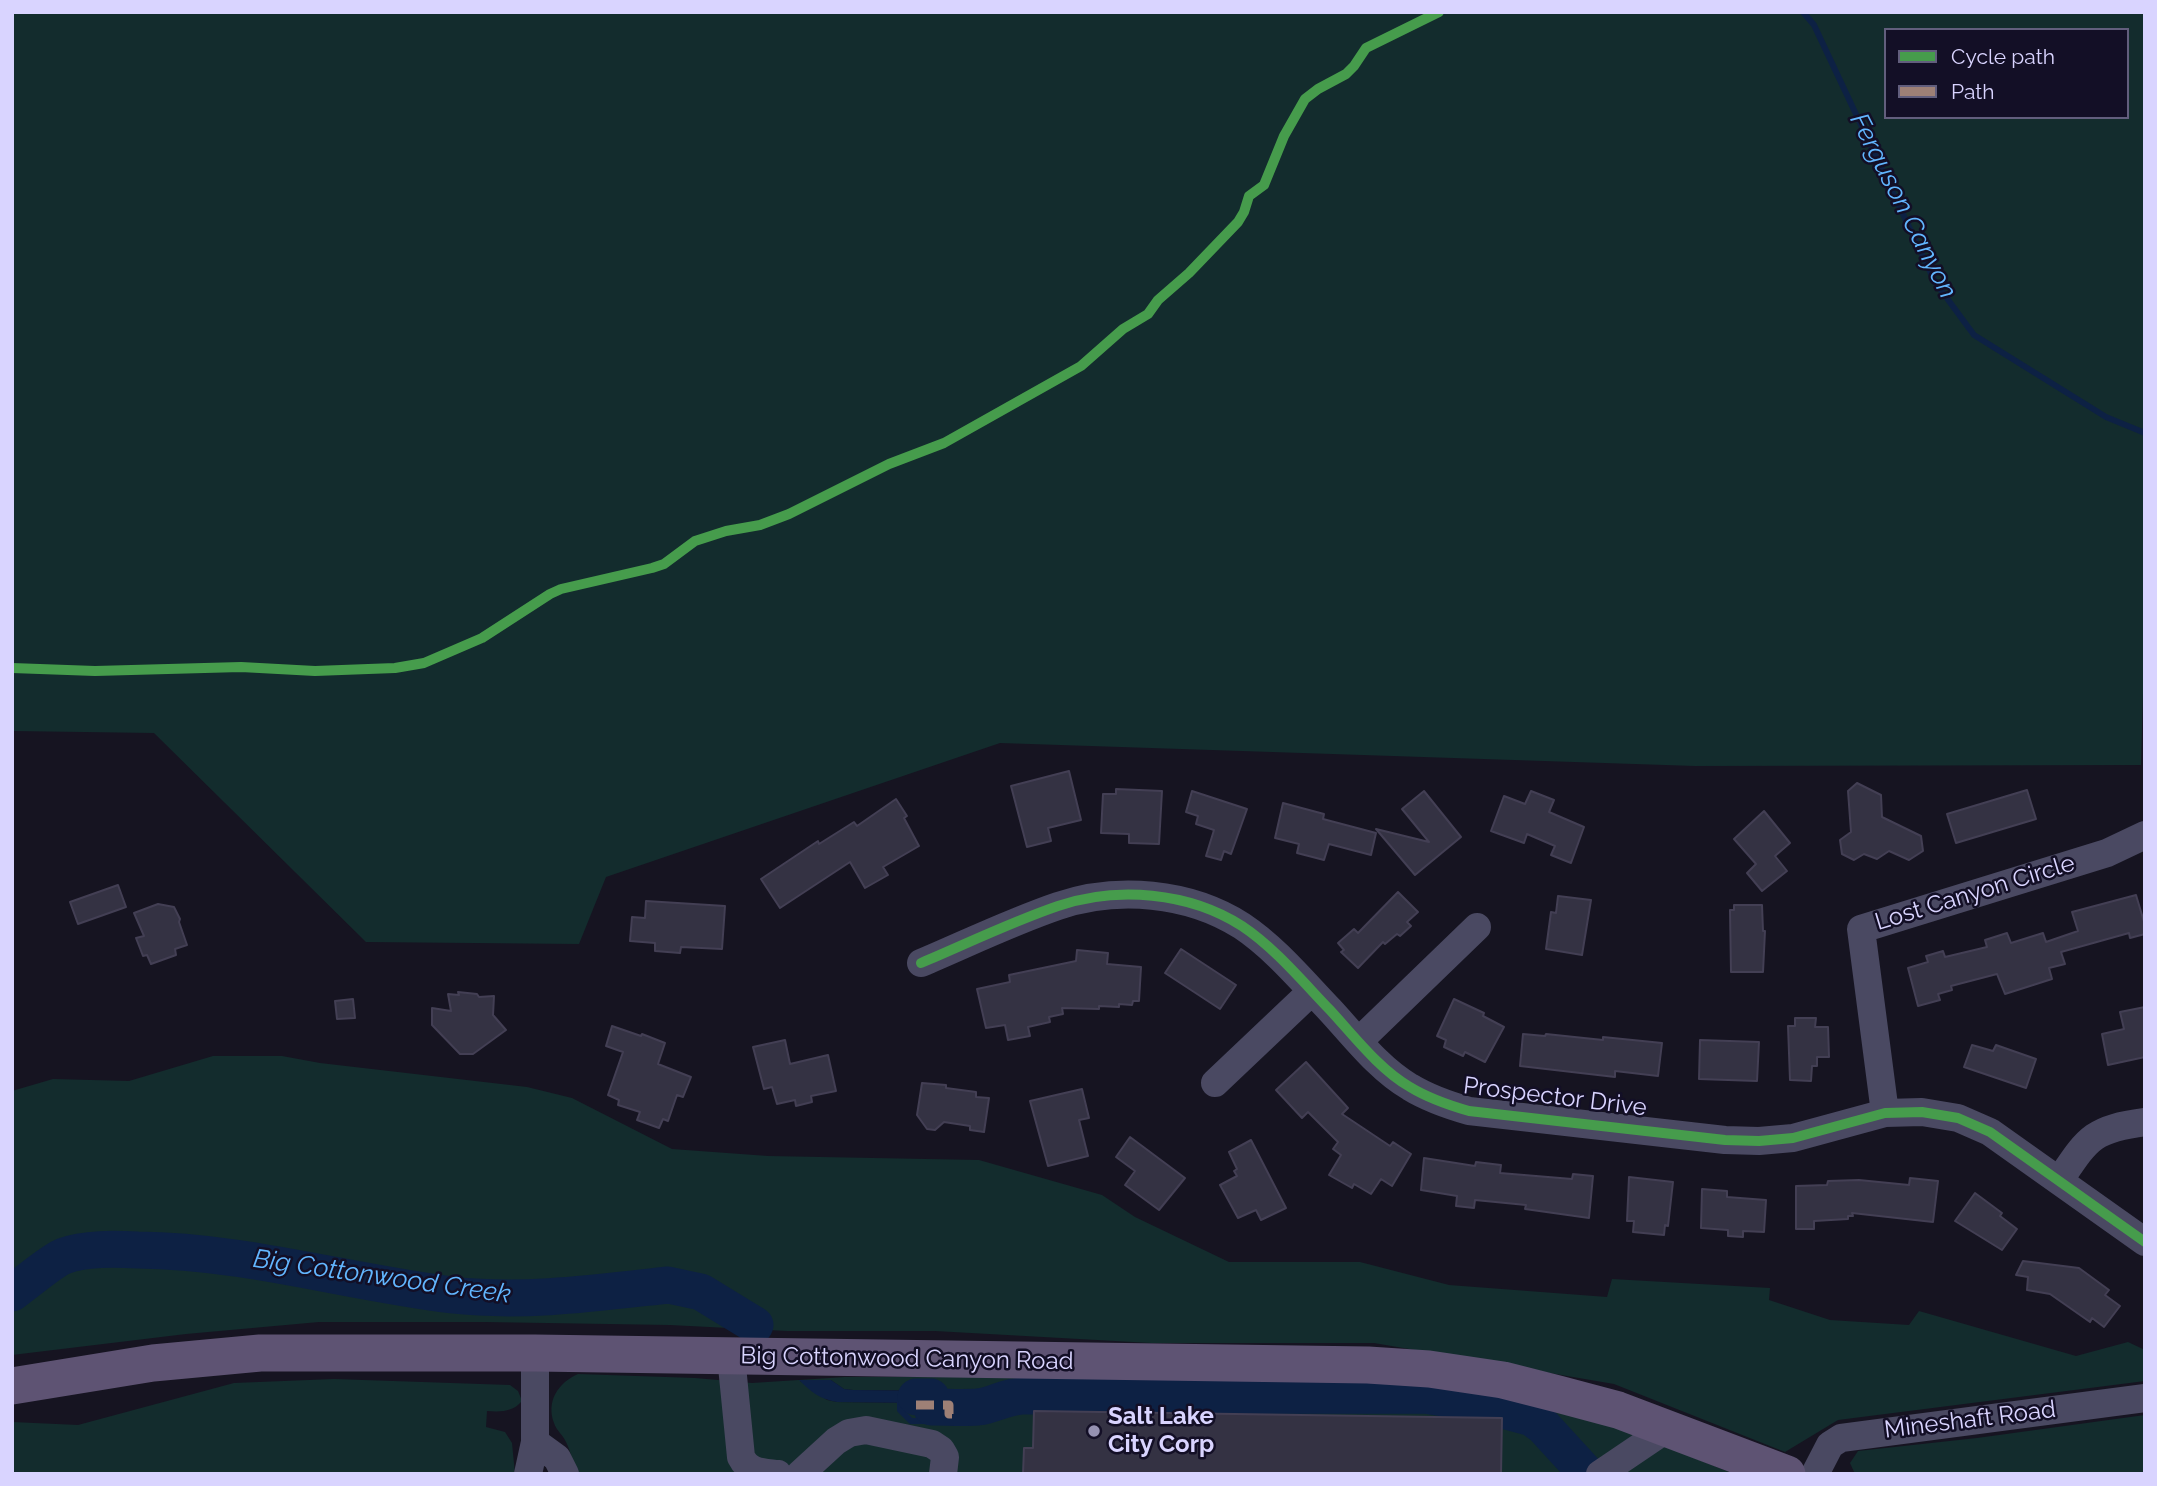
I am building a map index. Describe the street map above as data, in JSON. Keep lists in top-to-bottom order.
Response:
{
  "streets": {
    "main road": ["Big Cottonwood Canyon Road"],
    "street": ["Lost Canyon Circle", "Prospector Drive", "Mineshaft Road"]
  },
  "crossings": [
    ["Lost Canyon Circle", "Prospector Drive"]
  ],
  "water": ["Ferguson Canyon", "Big Cottonwood Creek"],
  "places": ["Salt Lake City Corp"],
  "legend": ["Cycle path", "Path"]
}
